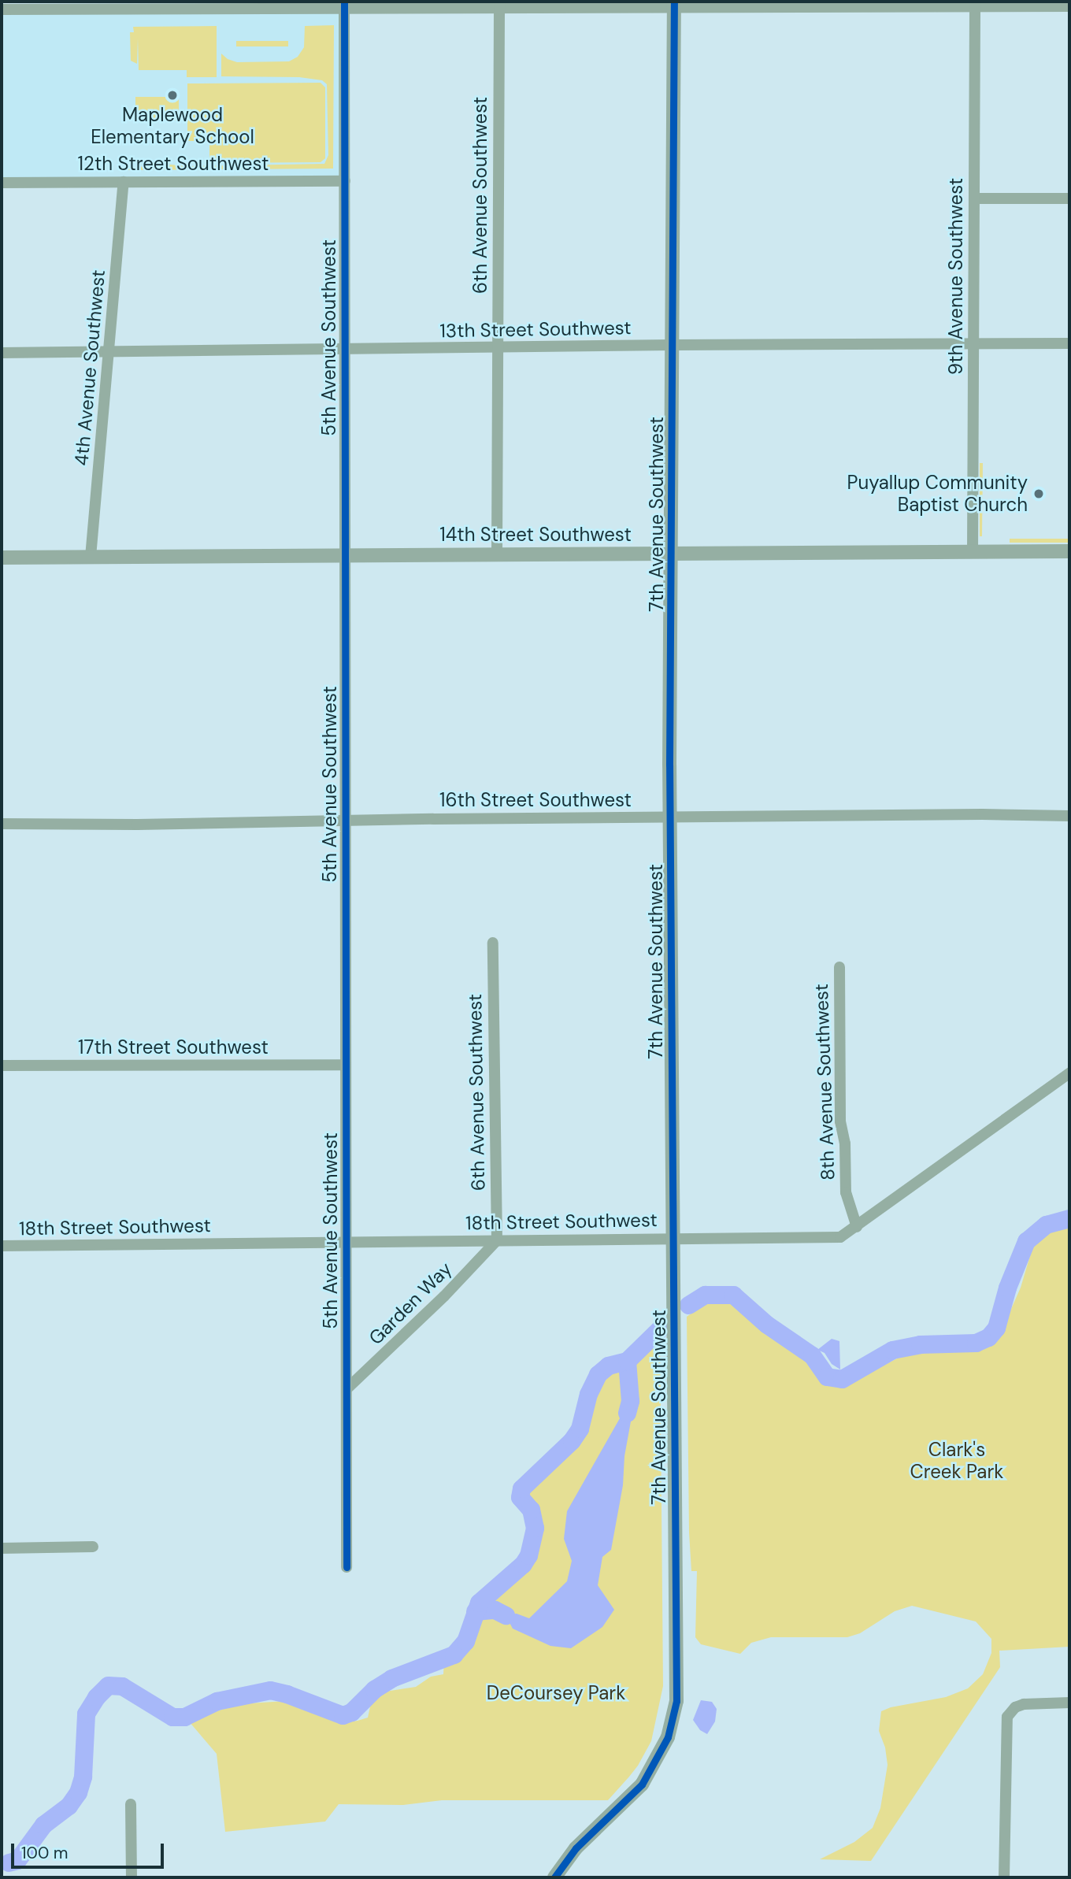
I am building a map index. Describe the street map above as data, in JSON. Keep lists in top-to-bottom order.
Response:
{
  "streets": {
    "street": [
      "12th Street Southwest",
      "6th Avenue Southwest",
      "9th Avenue Southwest",
      "13th Street Southwest",
      "5th Avenue Southwest",
      "4th Avenue Southwest",
      "7th Avenue Southwest",
      "14th Street Southwest",
      "16th Street Southwest",
      "17th Street Southwest",
      "8th Avenue Southwest",
      "18th Street Southwest",
      "Garden Way"
    ]
  },
  "crossings": [
    ["12th Street Southwest", "5th Avenue Southwest"],
    ["12th Street Southwest", "4th Avenue Southwest"],
    ["6th Avenue Southwest", "13th Street Southwest"],
    ["6th Avenue Southwest", "14th Street Southwest"],
    ["6th Avenue Southwest", "18th Street Southwest"],
    ["6th Avenue Southwest", "Garden Way"],
    ["9th Avenue Southwest", "13th Street Southwest"],
    ["9th Avenue Southwest", "14th Street Southwest"],
    ["13th Street Southwest", "5th Avenue Southwest"],
    ["13th Street Southwest", "4th Avenue Southwest"],
    ["13th Street Southwest", "7th Avenue Southwest"],
    ["5th Avenue Southwest", "14th Street Southwest"],
    ["5th Avenue Southwest", "16th Street Southwest"],
    ["5th Avenue Southwest", "17th Street Southwest"],
    ["5th Avenue Southwest", "18th Street Southwest"],
    ["5th Avenue Southwest", "Garden Way"],
    ["4th Avenue Southwest", "14th Street Southwest"],
    ["7th Avenue Southwest", "14th Street Southwest"],
    ["7th Avenue Southwest", "16th Street Southwest"],
    ["7th Avenue Southwest", "18th Street Southwest"],
    ["8th Avenue Southwest", "18th Street Southwest"],
    ["18th Street Southwest", "Garden Way"]
  ],
  "parks": ["Clark's Creek Park", "DeCoursey Park"],
  "places": ["Maplewood Elementary School", "Puyallup Community Baptist Church"],
  "scale_bar": "100 m"
}
